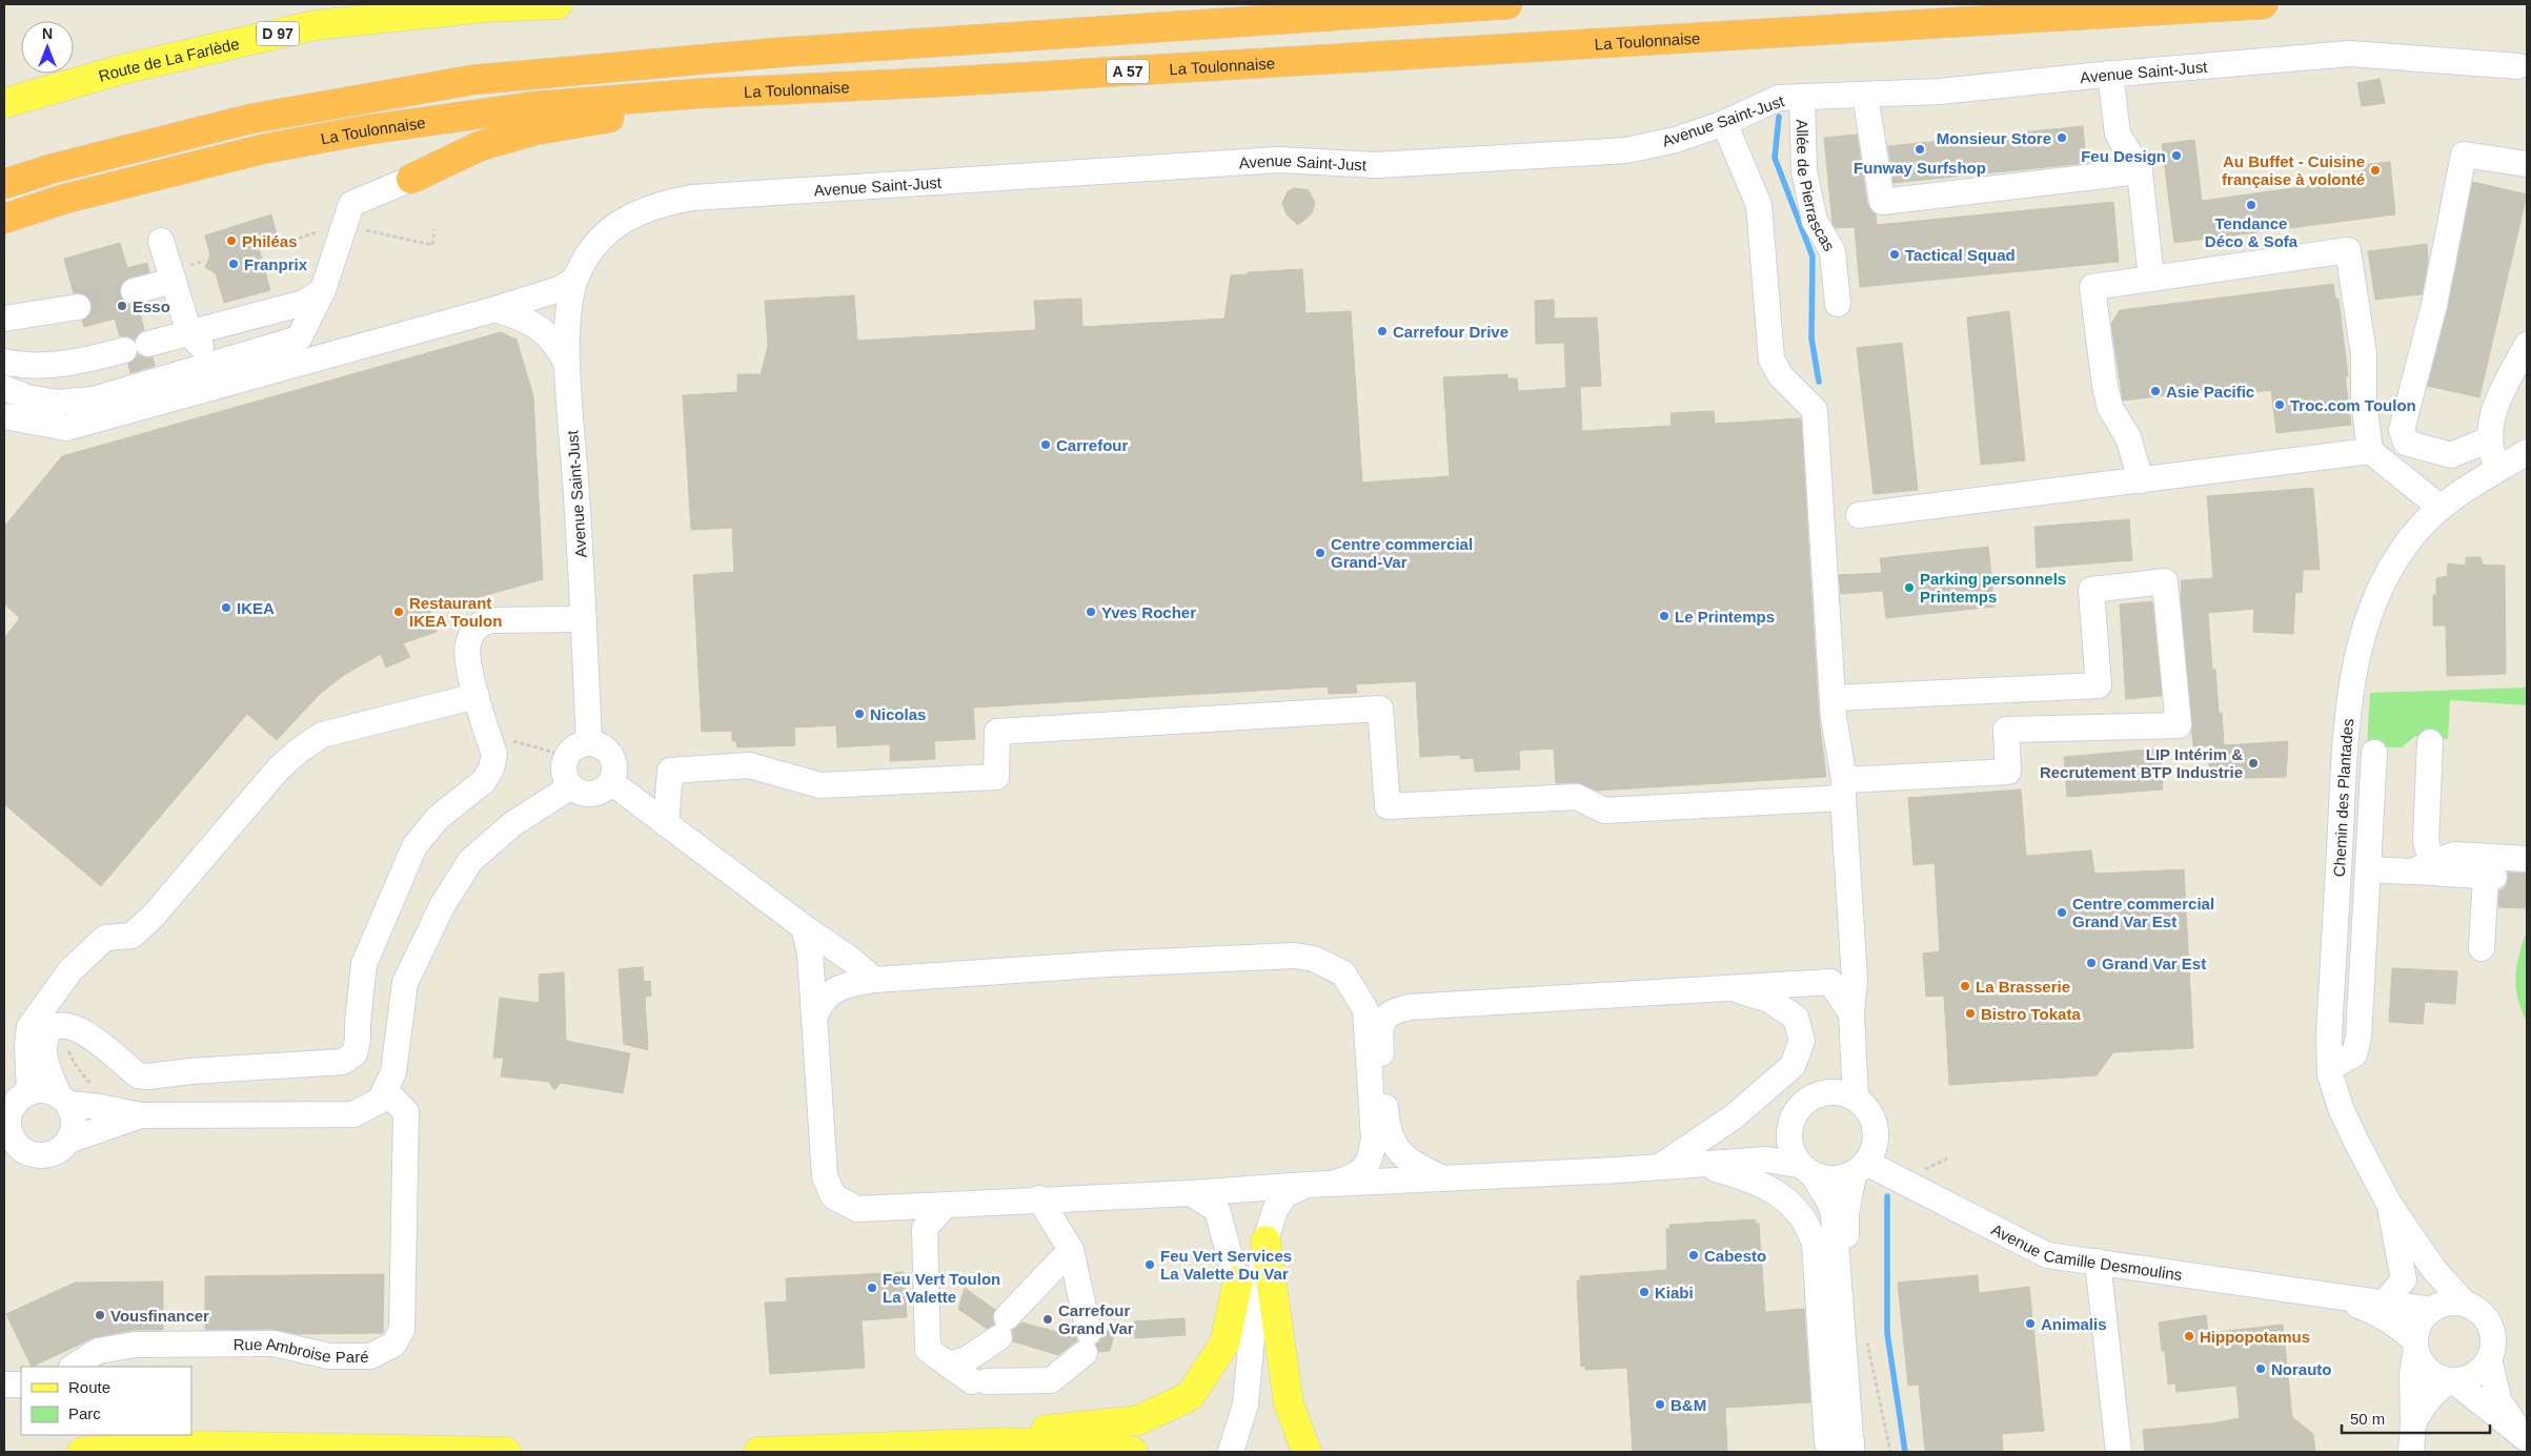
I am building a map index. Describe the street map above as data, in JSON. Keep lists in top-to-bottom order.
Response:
{
  "streets": {
    "highway": ["La Toulonnaise", "A 57"],
    "main road": ["D 97", "Route de La Farlède"],
    "street": [
      "Avenue Saint-Just",
      "Allée de Pierrascas",
      "Chemin des Plantades",
      "Avenue Camille Desmoulins",
      "Rue Ambroise Paré"
    ]
  },
  "crossings": [
    ["Avenue Saint-Just", "Allée de Pierrascas"],
    ["Chemin des Plantades", "Avenue Camille Desmoulins"]
  ],
  "places": [
    "Monsieur Store",
    "Funway Surfshop",
    "Feu Design",
    "Au Buffet - Cuisine française à volonté",
    "Tendance Déco & Sofa",
    "Philéas",
    "Tactical Squad",
    "Franprix",
    "Esso",
    "Carrefour Drive",
    "Asie Pacific",
    "Troc.com Toulon",
    "Carrefour",
    "Centre commercial Grand-Var",
    "Parking personnels Printemps",
    "IKEA",
    "Restaurant IKEA Toulon",
    "Yves Rocher",
    "Le Printemps",
    "Nicolas",
    "LIP Intérim & Recrutement BTP Industrie",
    "Centre commercial Grand Var Est",
    "Grand Var Est",
    "La Brasserie",
    "Bistro Tokata",
    "Cabesto",
    "Feu Vert Services La Valette Du Var",
    "Feu Vert Toulon La Valette",
    "Kiabi",
    "Vousfinancer",
    "Carrefour Grand Var",
    "Animalis",
    "Hippopotamus",
    "Norauto",
    "B&M"
  ],
  "legend": ["Route", "Parc"],
  "scale_bar": "50 m",
  "north": "top"
}
